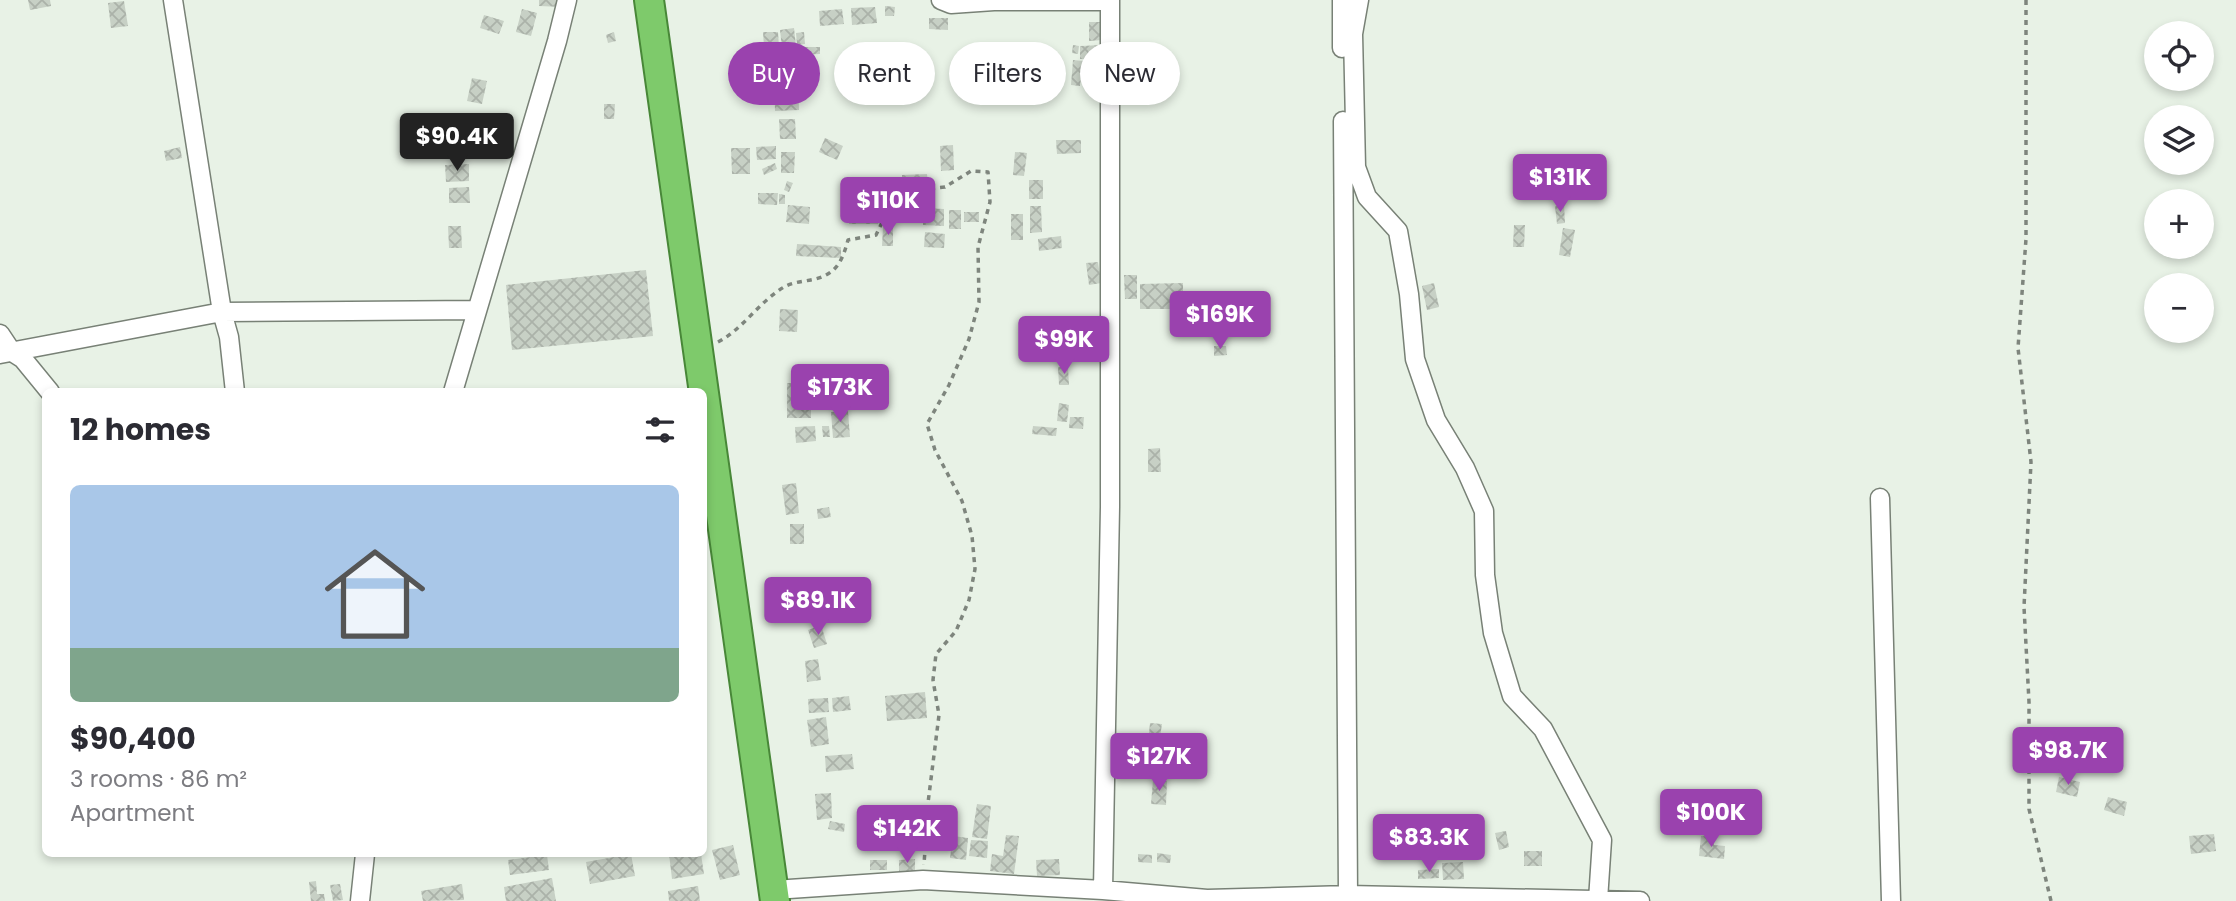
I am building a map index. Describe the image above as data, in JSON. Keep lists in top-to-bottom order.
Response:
{
  "page": {
    "map_buttons": ["+", "−"],
    "chip": [
      "Buy",
      "Rent",
      "Filters",
      "New"
    ],
    "price": [
      "$90.4K",
      "$131K",
      "$110K",
      "$169K",
      "$99K",
      "$173K",
      "$89.1K",
      "$98.7K",
      "$127K",
      "$100K",
      "$142K",
      "$83.3K"
    ],
    "heading": "12 homes",
    "list": [
      {
        "name": "$90,400",
        "note": "3 rooms · 86 m² · Apartment"
      }
    ]
  }
}
